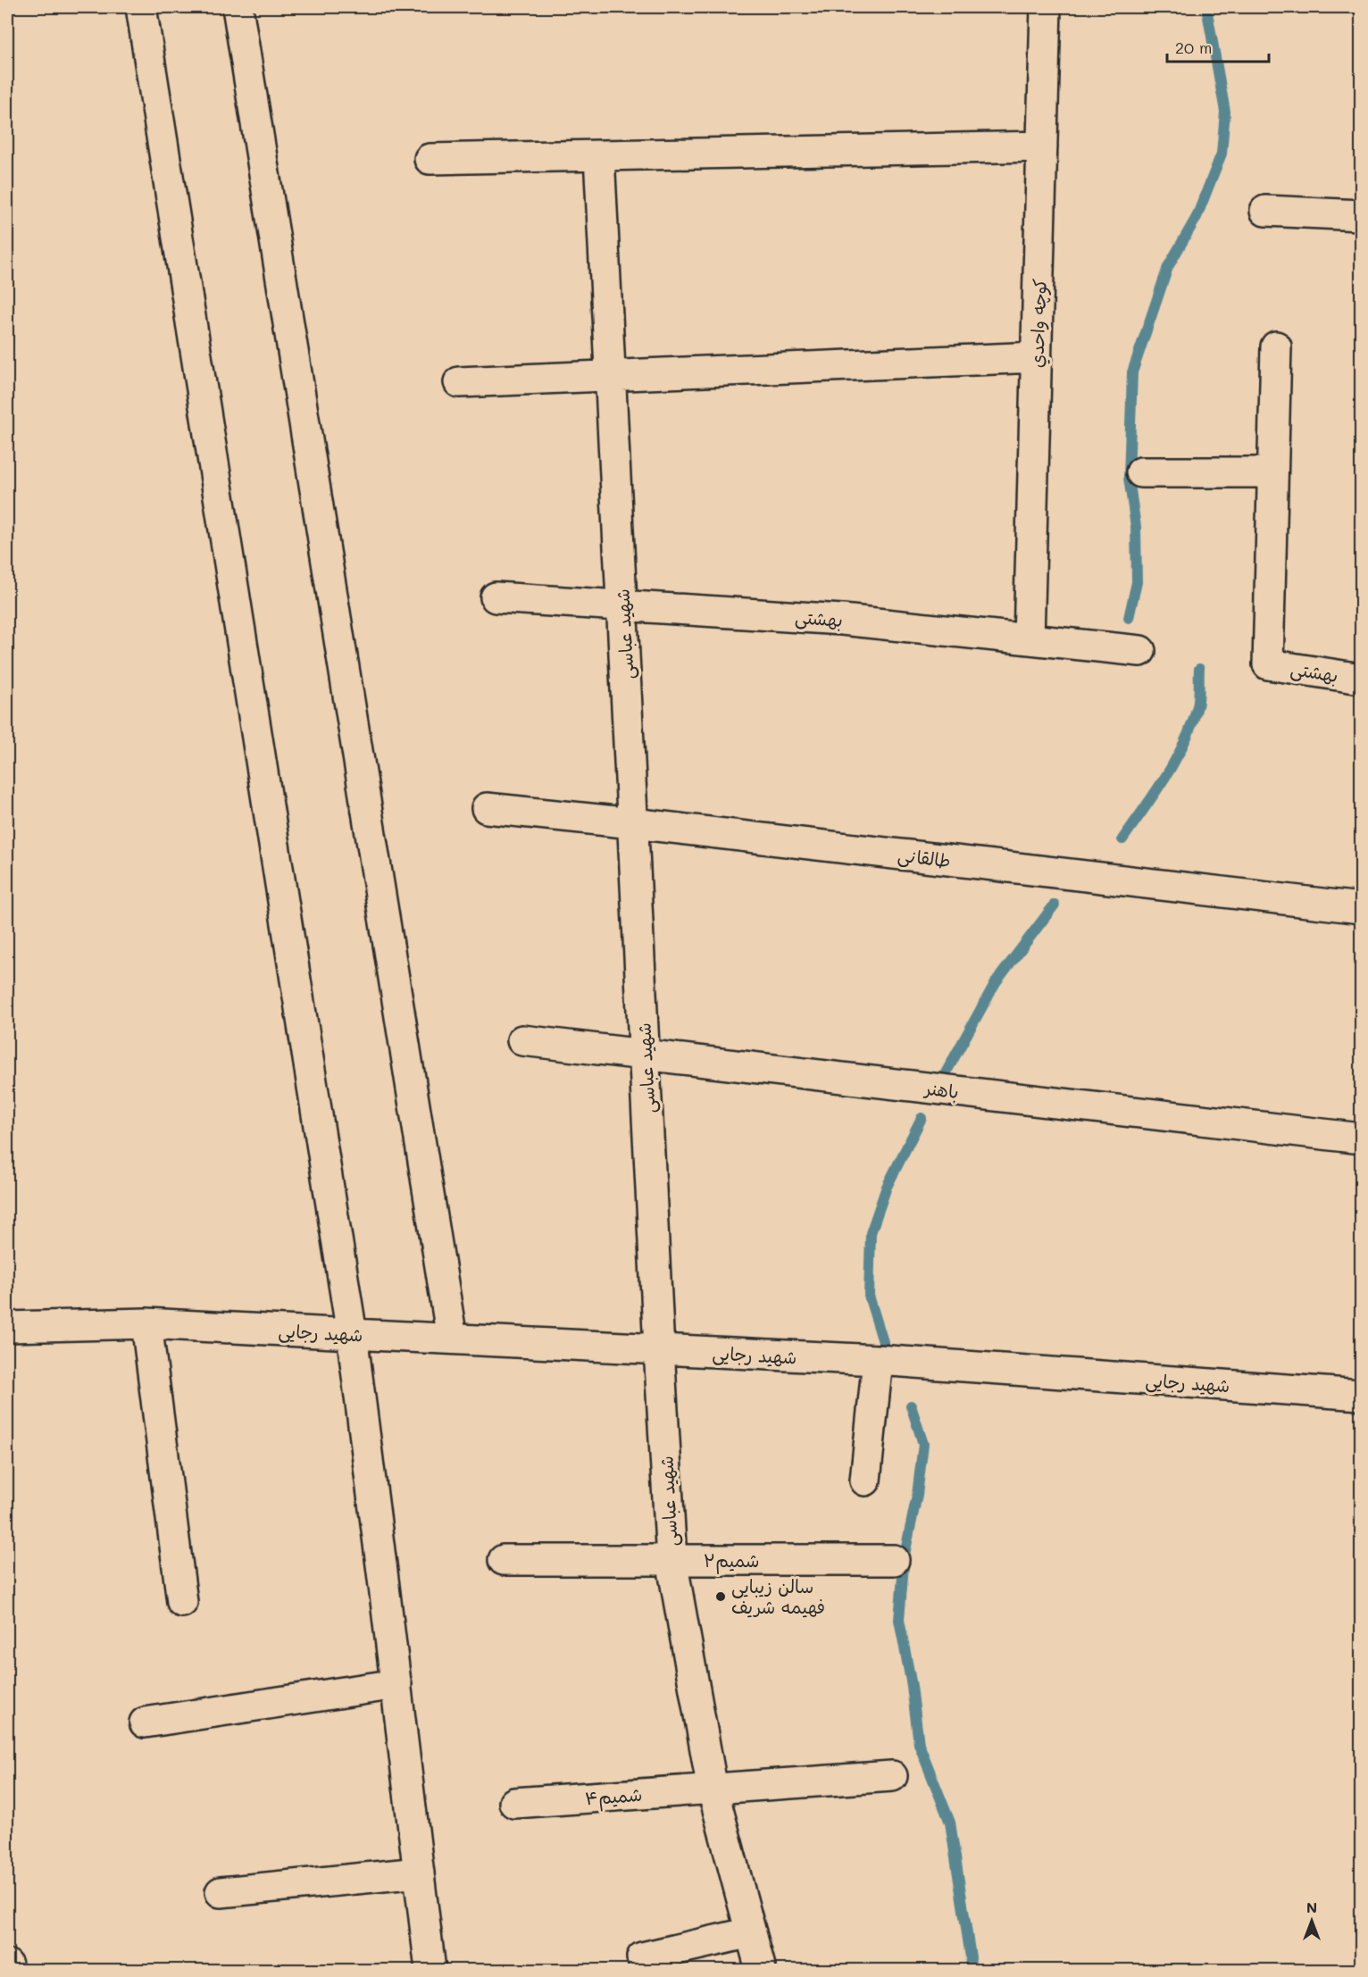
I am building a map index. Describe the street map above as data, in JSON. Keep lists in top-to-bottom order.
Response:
{
  "streets": {
    "street": [
      "كوچه واحدي",
      "بهشتی",
      "شهید عباسی",
      "طالقانی",
      "باهنر",
      "شهید رجایی",
      "شمیم۲",
      "شمیم۴"
    ]
  },
  "crossings": [
    ["كوچه واحدي", "بهشتی"],
    ["بهشتی", "شهید عباسی"],
    ["شهید عباسی", "طالقانی"],
    ["شهید عباسی", "باهنر"],
    ["شهید عباسی", "شهید رجایی"],
    ["شهید عباسی", "شمیم۲"],
    ["شهید عباسی", "شمیم۴"]
  ],
  "places": ["سالن زیبایی فهیمه شریف"],
  "scale_bar": "20 m",
  "north": "top"
}
